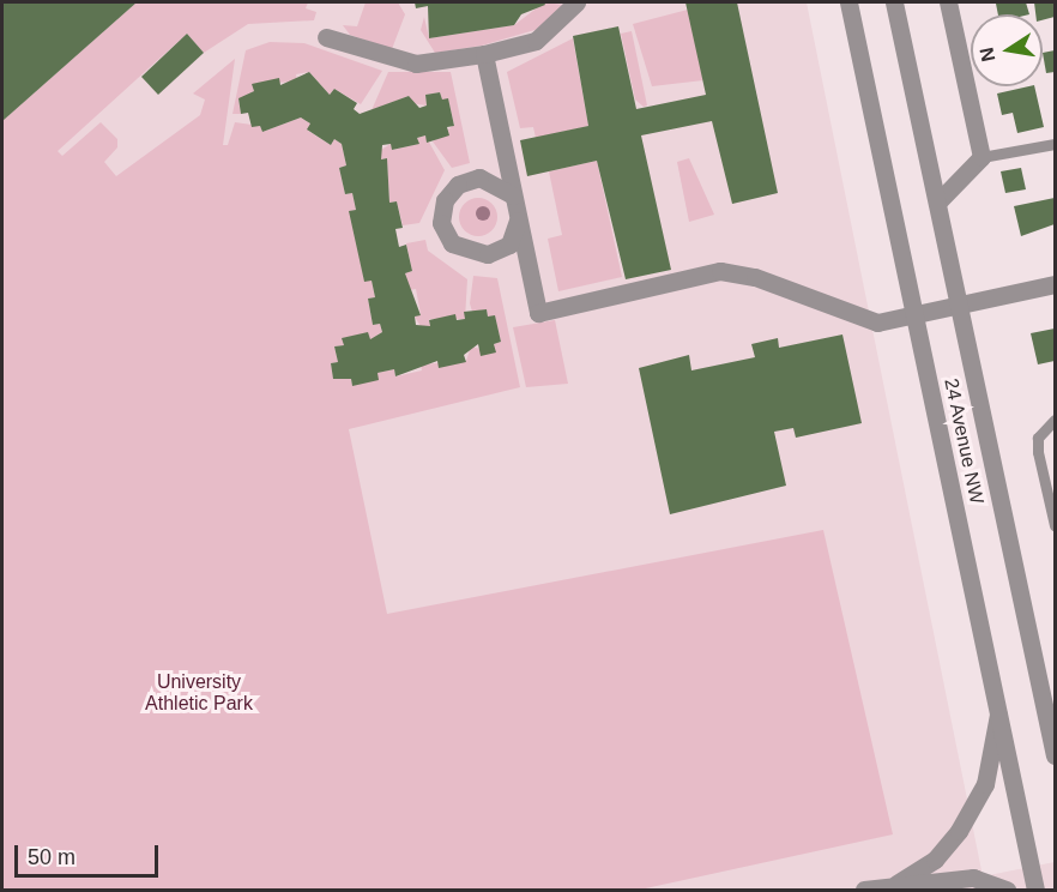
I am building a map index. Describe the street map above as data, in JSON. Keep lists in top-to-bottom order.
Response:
{
  "streets": {
    "street": ["24 Avenue NW"]
  },
  "parks": ["University Athletic Park"],
  "scale_bar": "50 m",
  "north": "left"
}
